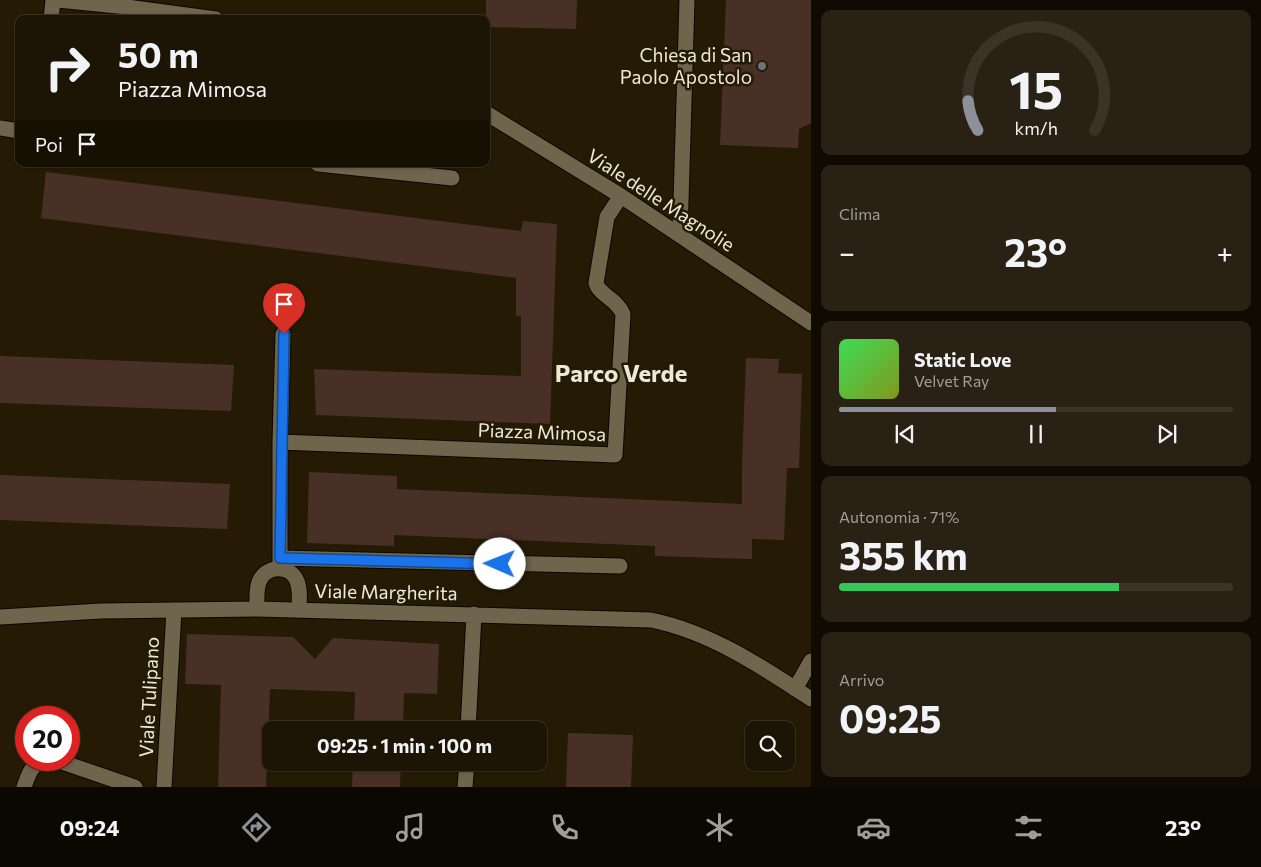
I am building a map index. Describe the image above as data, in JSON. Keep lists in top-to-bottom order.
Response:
{
  "streets": {
    "street": [
      "Viale delle Magnolie",
      "Piazza Mimosa",
      "Viale Margherita",
      "Viale Tulipano"
    ]
  },
  "crossings": [
    ["Viale delle Magnolie", "Piazza Mimosa"],
    ["Viale Margherita", "Viale Tulipano"]
  ],
  "districts": ["Parco Verde"],
  "places": ["Chiesa di San Paolo Apostolo"],
  "page": {
    "turn": ["50 m", "Piazza Mimosa"],
    "then": "Poi",
    "tile": [
      "Clima",
      ["Autonomia · 71%", "355 km"],
      ["Arrivo", "09:25"]
    ],
    "heat": ["−", "23°", "+"],
    "song": ["Static Love", "Velvet Ray"],
    "limit": "20",
    "trip": "09:25 · 1 min · 100 m",
    "tabs": ["09:24", "23°"],
    "gauge": ["15", "km/h"]
  }
}
